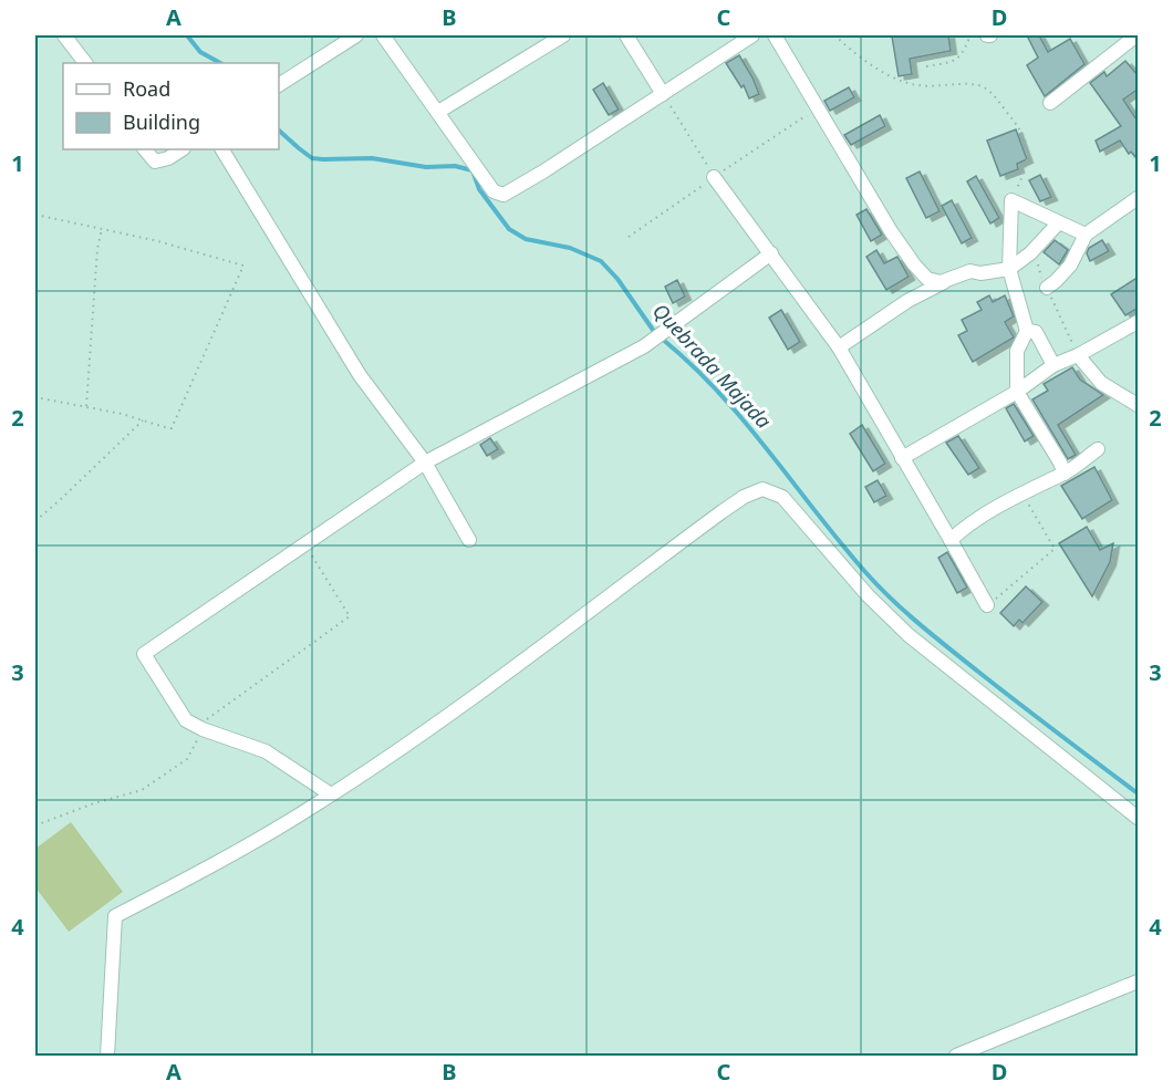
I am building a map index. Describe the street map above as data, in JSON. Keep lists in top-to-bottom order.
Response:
{
  "water": ["Quebrada Majada"],
  "legend": ["Road", "Building"],
  "grid": {
    "columns": [
      "A",
      "B",
      "C",
      "D"
    ],
    "rows": [
      "1",
      "2",
      "3",
      "4"
    ]
  }
}
